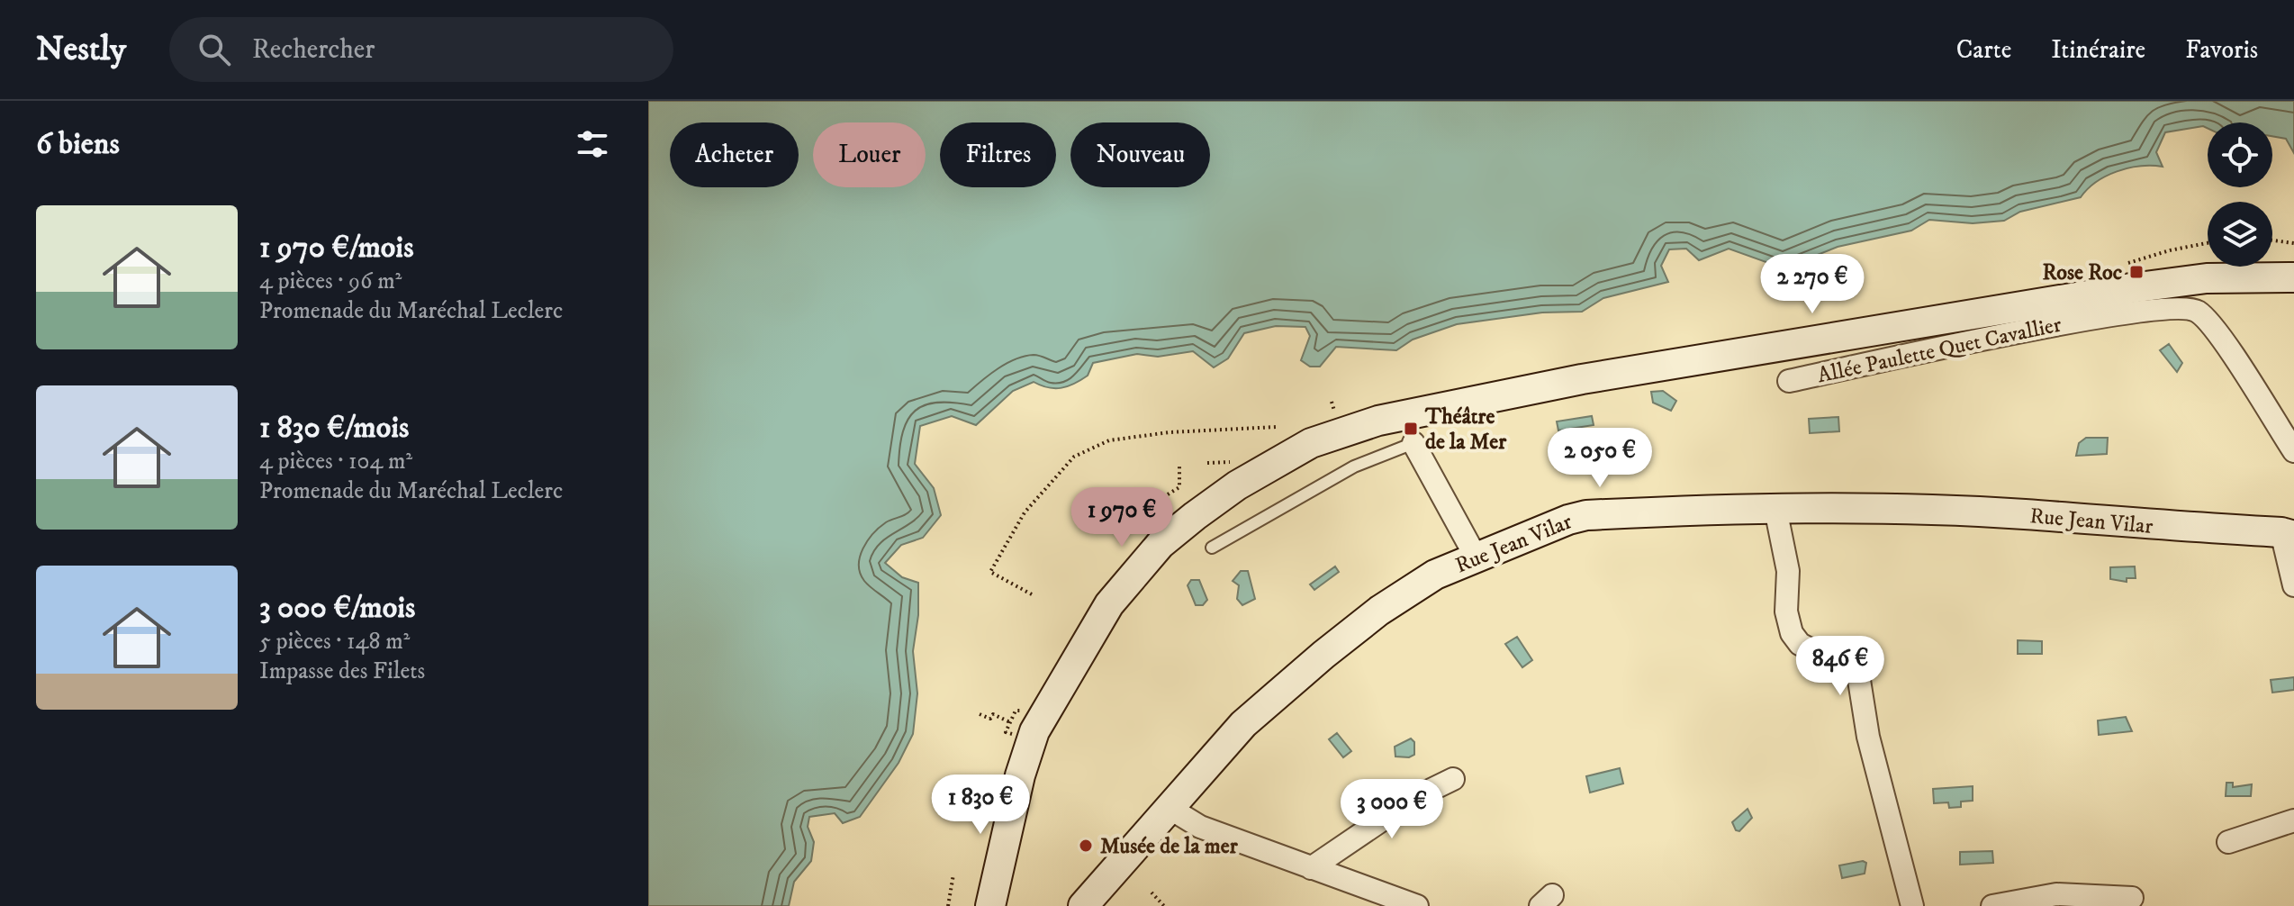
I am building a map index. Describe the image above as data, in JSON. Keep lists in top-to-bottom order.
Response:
{
  "streets": {
    "main road": ["Rue Jean Vilar"],
    "street": ["Allée Paulette Quet Cavallier"]
  },
  "places": {
    "transit": ["Rose Roc", "Théâtre de la Mer"],
    "other": ["Musée de la mer"]
  },
  "page": {
    "header": "Nestly",
    "search": "Rechercher",
    "nav": ["Carte", "Itinéraire", "Favoris"],
    "heading": "6 biens",
    "chip": [
      "Acheter",
      "Louer",
      "Filtres",
      "Nouveau"
    ],
    "list": [
      {
        "name": "1 970 €/mois",
        "note": "4 pièces · 96 m² · Promenade du Maréchal Leclerc"
      },
      {
        "name": "1 830 €/mois",
        "note": "4 pièces · 104 m² · Promenade du Maréchal Leclerc"
      },
      {
        "name": "3 000 €/mois",
        "note": "5 pièces · 148 m² · Impasse des Filets"
      }
    ],
    "price": [
      "2 270 €",
      "2 050 €",
      "1 970 €",
      "846 €",
      "1 830 €",
      "3 000 €"
    ]
  }
}
